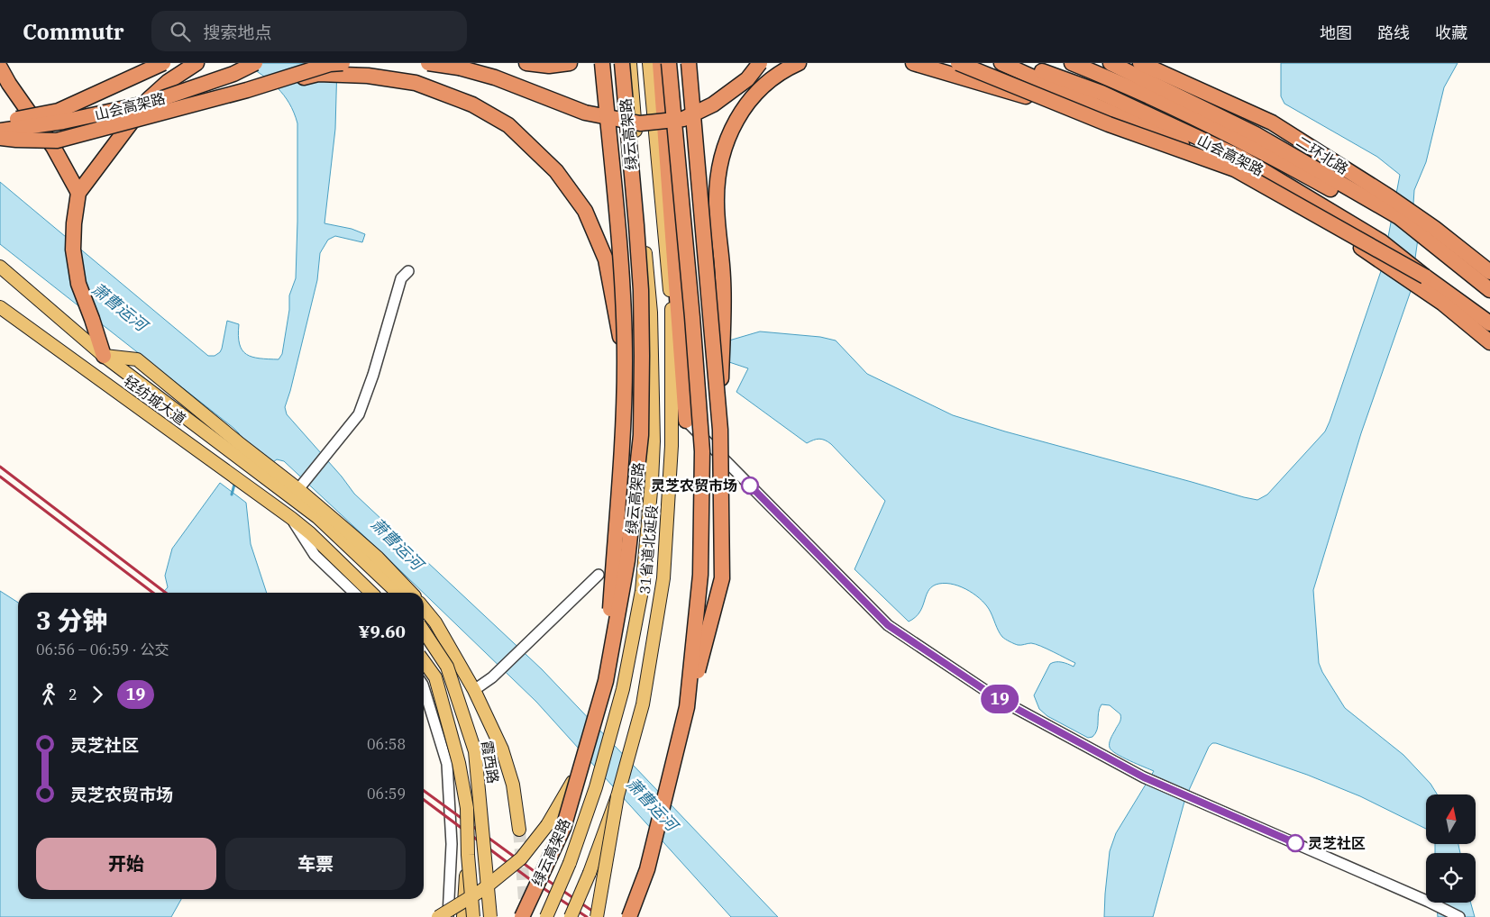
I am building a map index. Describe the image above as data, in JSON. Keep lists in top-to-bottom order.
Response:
{
  "streets": {
    "highway": ["山会高架路", "绿云高架路", "二环北路"],
    "main road": ["轻纺城大道", "31省道北延段", "霞西路"]
  },
  "water": ["萧曹运河"],
  "places": ["灵芝农贸市场", "灵芝社区"],
  "lines": ["bus line 19"],
  "north": "top",
  "page": {
    "header": "Commutr",
    "search": "搜索地点",
    "nav": ["地图", "路线", "收藏"],
    "on_map": "19",
    "heading": ["3 分钟", "06:56 – 06:59 · 公交", "¥9.60"],
    "legs": ["2", "19"],
    "list": [
      {
        "name": "灵芝社区",
        "value": "06:58"
      },
      {
        "name": "灵芝农贸市场",
        "value": "06:59"
      }
    ],
    "buttons": ["开始", "车票"]
  }
}
